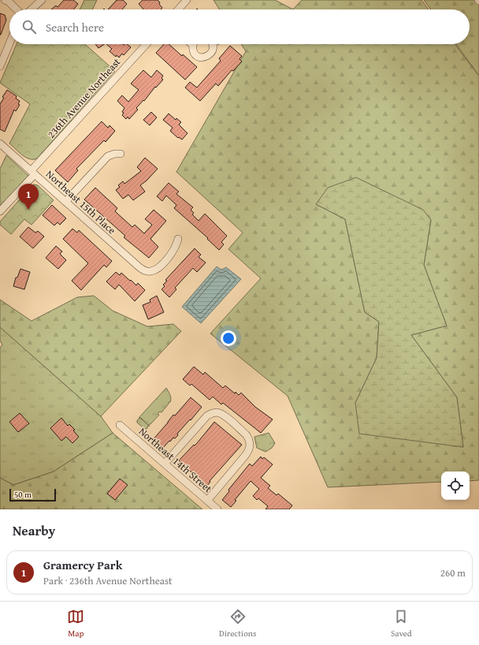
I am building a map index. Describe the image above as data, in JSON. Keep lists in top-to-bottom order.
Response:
{
  "streets": {
    "street": ["236th Avenue Northeast", "Northeast 15th Place", "Northeast 14th Street"]
  },
  "crossings": [
    ["236th Avenue Northeast", "Northeast 15th Place"]
  ],
  "scale_bar": "50 m",
  "page": {
    "search": "Search here",
    "pins": "1",
    "scale": "50 m",
    "heading": "Nearby",
    "list": [
      {
        "mark": "1",
        "name": "Gramercy Park",
        "note": "Park · 236th Avenue Northeast",
        "value": "260 m"
      }
    ],
    "nav": ["Map", "Directions", "Saved"]
  }
}
